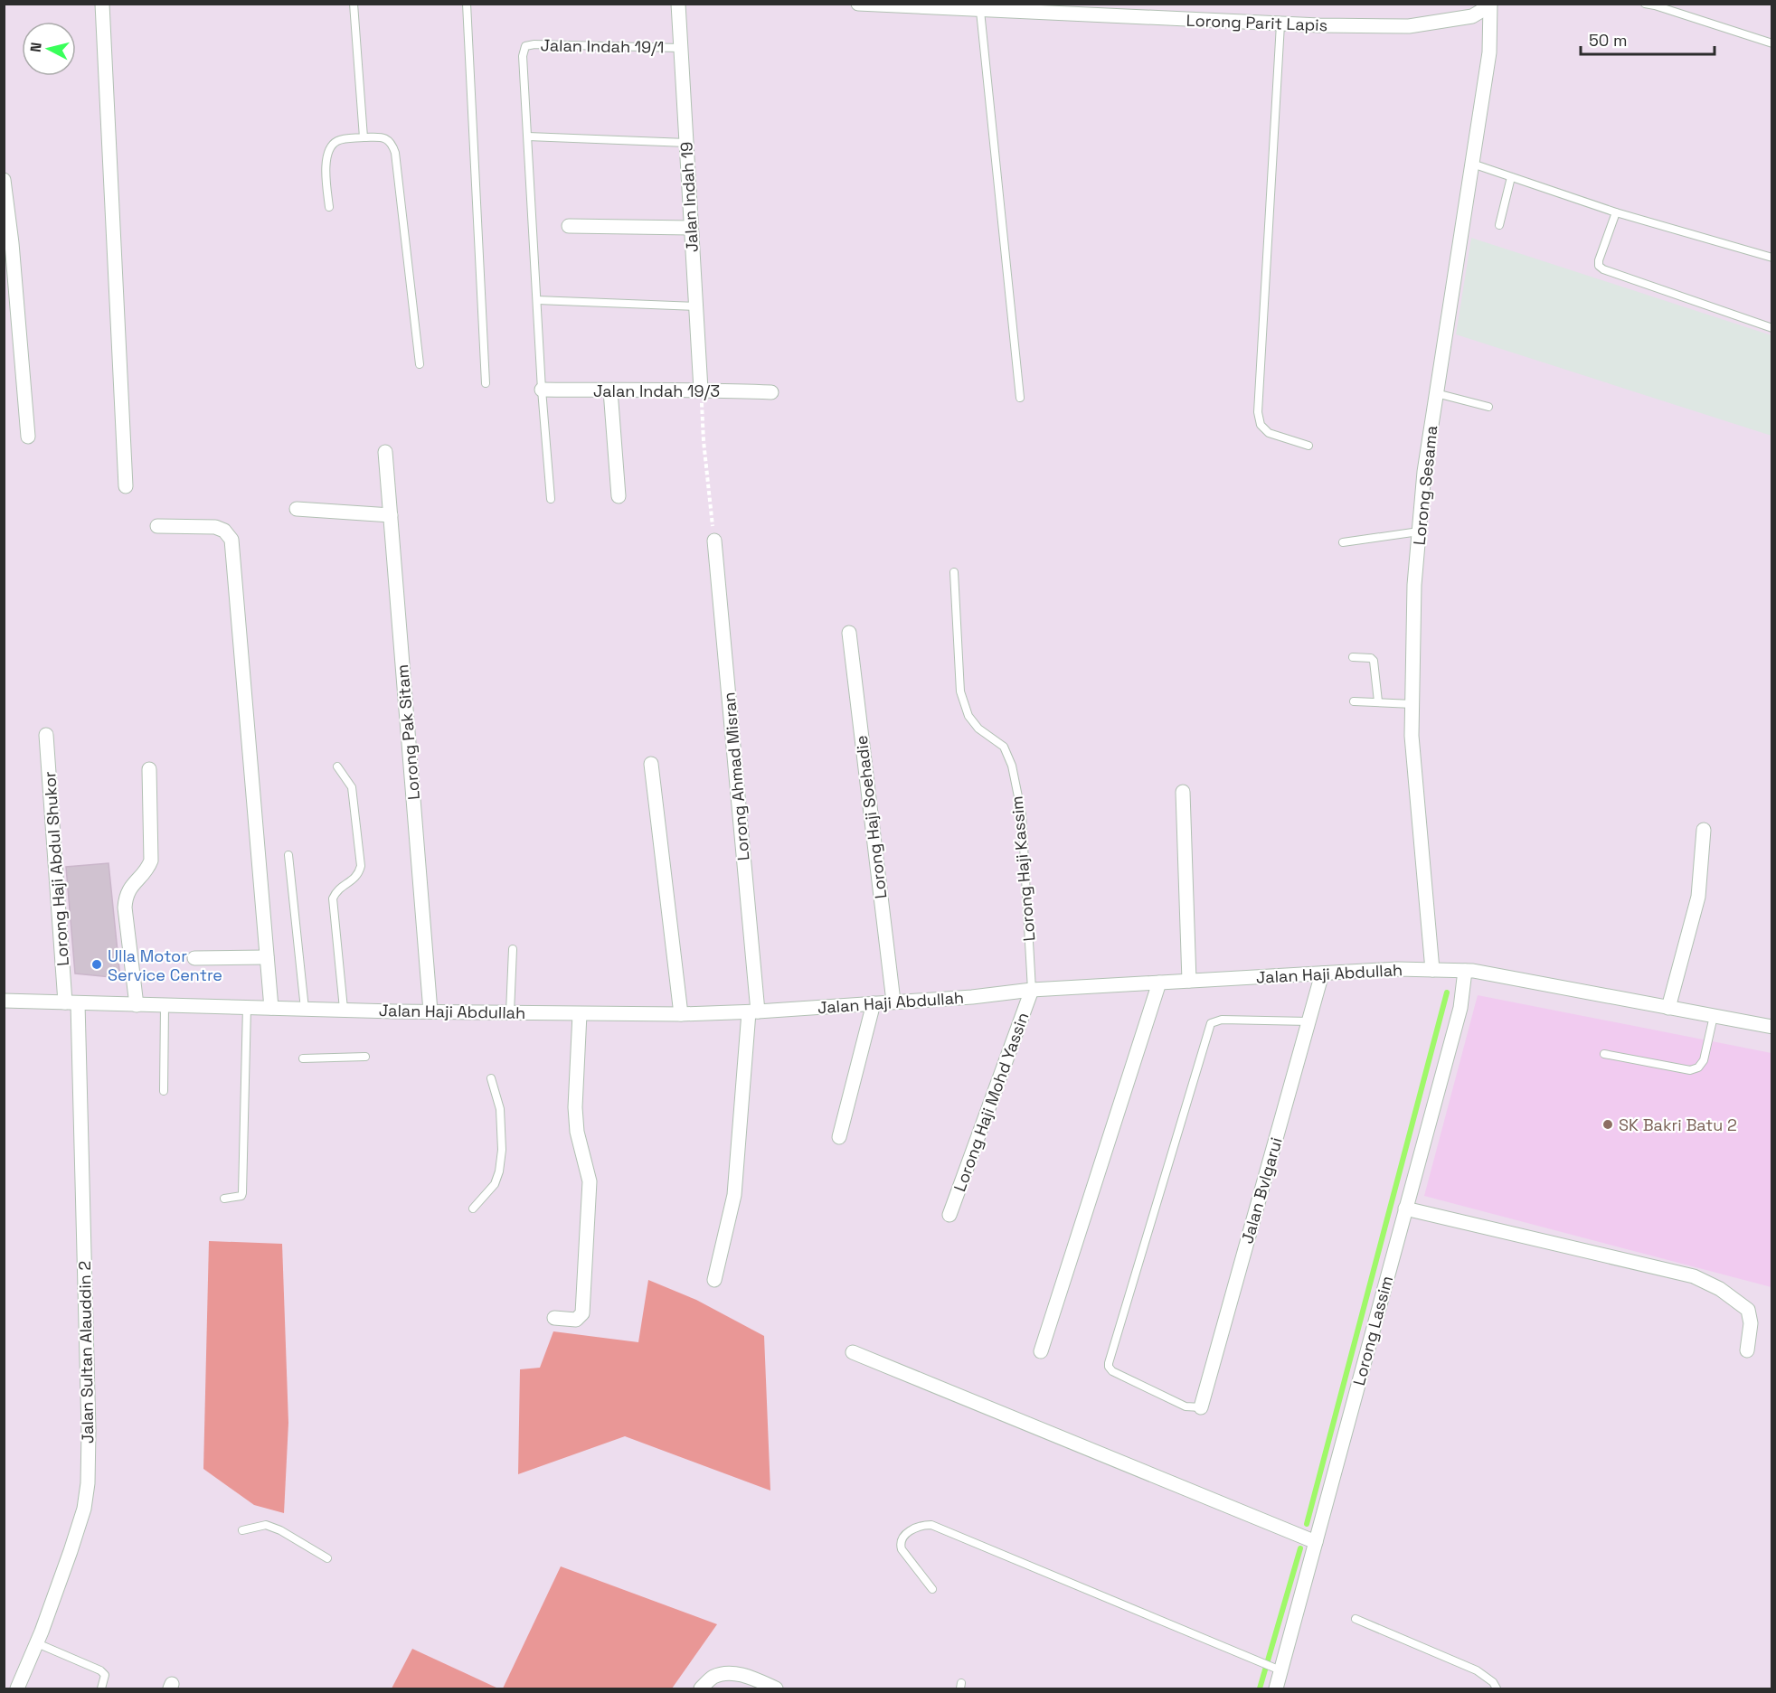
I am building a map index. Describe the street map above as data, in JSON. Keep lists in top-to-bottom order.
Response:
{
  "streets": {
    "street": [
      "Lorong Parit Lapis",
      "Jalan Indah 19",
      "Jalan Indah 19/3",
      "Lorong Sesama",
      "Lorong Pak Sitam",
      "Lorong Ahmad Misran",
      "Lorong Haji Soehadie",
      "Lorong Haji Abdul Shukor",
      "Jalan Haji Abdullah",
      "Lorong Haji Mohd Yassin",
      "Jalan Bvlgarui",
      "Lorong Lassim",
      "Jalan Sultan Alauddin 2"
    ],
    "lane": ["Jalan Indah 19/1", "Lorong Haji Kassim"]
  },
  "crossings": [
    ["Lorong Parit Lapis", "Lorong Sesama"],
    ["Jalan Indah 19/1", "Jalan Indah 19"],
    ["Jalan Indah 19", "Jalan Indah 19/3"],
    ["Lorong Sesama", "Jalan Haji Abdullah"],
    ["Lorong Pak Sitam", "Jalan Haji Abdullah"],
    ["Lorong Ahmad Misran", "Jalan Haji Abdullah"],
    ["Lorong Haji Soehadie", "Jalan Haji Abdullah"],
    ["Lorong Haji Abdul Shukor", "Jalan Haji Abdullah"],
    ["Lorong Haji Abdul Shukor", "Jalan Sultan Alauddin 2"],
    ["Lorong Haji Kassim", "Jalan Haji Abdullah"],
    ["Lorong Haji Kassim", "Lorong Haji Mohd Yassin"],
    ["Jalan Haji Abdullah", "Lorong Haji Mohd Yassin"],
    ["Jalan Haji Abdullah", "Jalan Bvlgarui"],
    ["Jalan Haji Abdullah", "Lorong Lassim"],
    ["Jalan Haji Abdullah", "Jalan Sultan Alauddin 2"]
  ],
  "places": ["Ulla Motor Service Centre", "SK Bakri Batu 2"],
  "scale_bar": "50 m",
  "north": "left"
}
